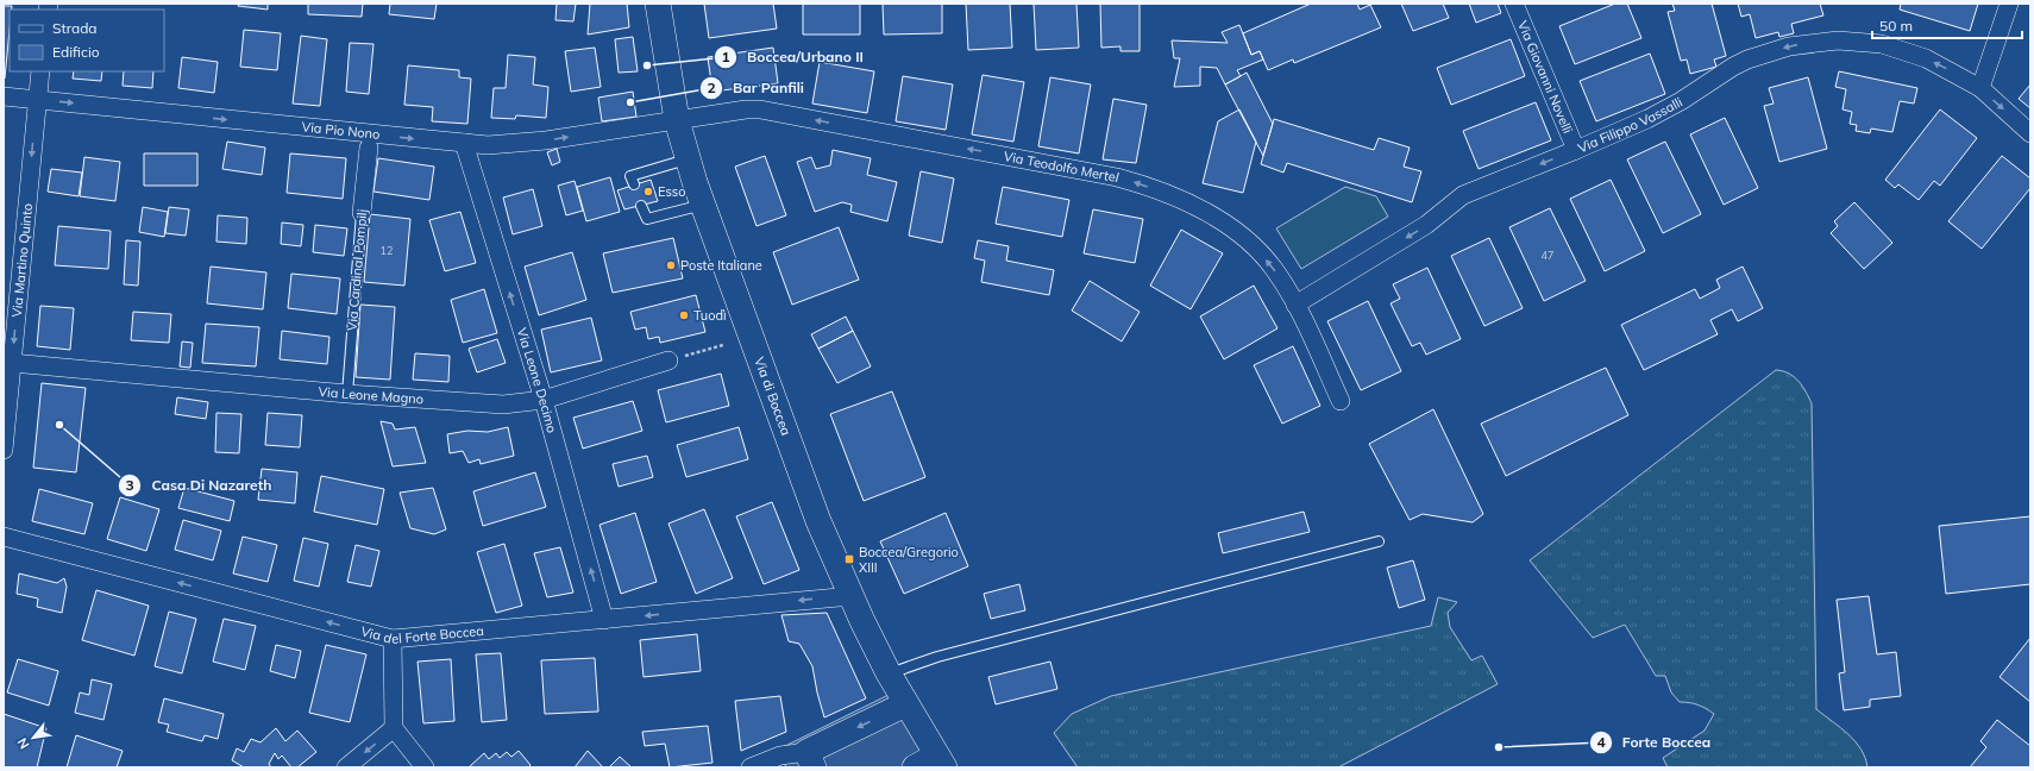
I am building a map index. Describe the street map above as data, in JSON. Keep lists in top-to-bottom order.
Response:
{
  "streets": {
    "main road": ["Via di Boccea"],
    "street": [
      "Via Giovanni Novelli",
      "Via Filippo Vassalli",
      "Via Pio Nono",
      "Via Teodolfo Mertel",
      "Via Martino Quinto",
      "Via Cardinal Pompilj",
      "Via Leone Decimo",
      "Via Leone Magno",
      "Via del Forte Boccea"
    ]
  },
  "crossings": [
    ["Via Giovanni Novelli", "Via Filippo Vassalli"],
    ["Via Filippo Vassalli", "Via Teodolfo Mertel"],
    ["Via Pio Nono", "Via Teodolfo Mertel"],
    ["Via Pio Nono", "Via Martino Quinto"],
    ["Via Pio Nono", "Via Leone Decimo"],
    ["Via Pio Nono", "Via di Boccea"],
    ["Via Teodolfo Mertel", "Via di Boccea"],
    ["Via Martino Quinto", "Via Leone Magno"],
    ["Via Cardinal Pompilj", "Via Leone Magno"],
    ["Via Leone Decimo", "Via Leone Magno"],
    ["Via Leone Decimo", "Via del Forte Boccea"],
    ["Via di Boccea", "Via del Forte Boccea"]
  ],
  "one_way": [
    "Via Filippo Vassalli",
    "Via Pio Nono",
    "Via Teodolfo Mertel",
    "Via Martino Quinto",
    "Via Leone Decimo",
    "Via del Forte Boccea"
  ],
  "places": {
    "other": [
      "Boccea/Urbano II",
      "Bar Panfili",
      "Esso",
      "Poste Italiane",
      "Tuodì",
      "Casa Di Nazareth",
      "Forte Boccea"
    ],
    "transit": ["Boccea/Gregorio XIII"]
  },
  "house_numbers": ["12", "47"],
  "legend": ["Strada", "Edificio"],
  "scale_bar": "50 m",
  "north": "bottom left"
}
